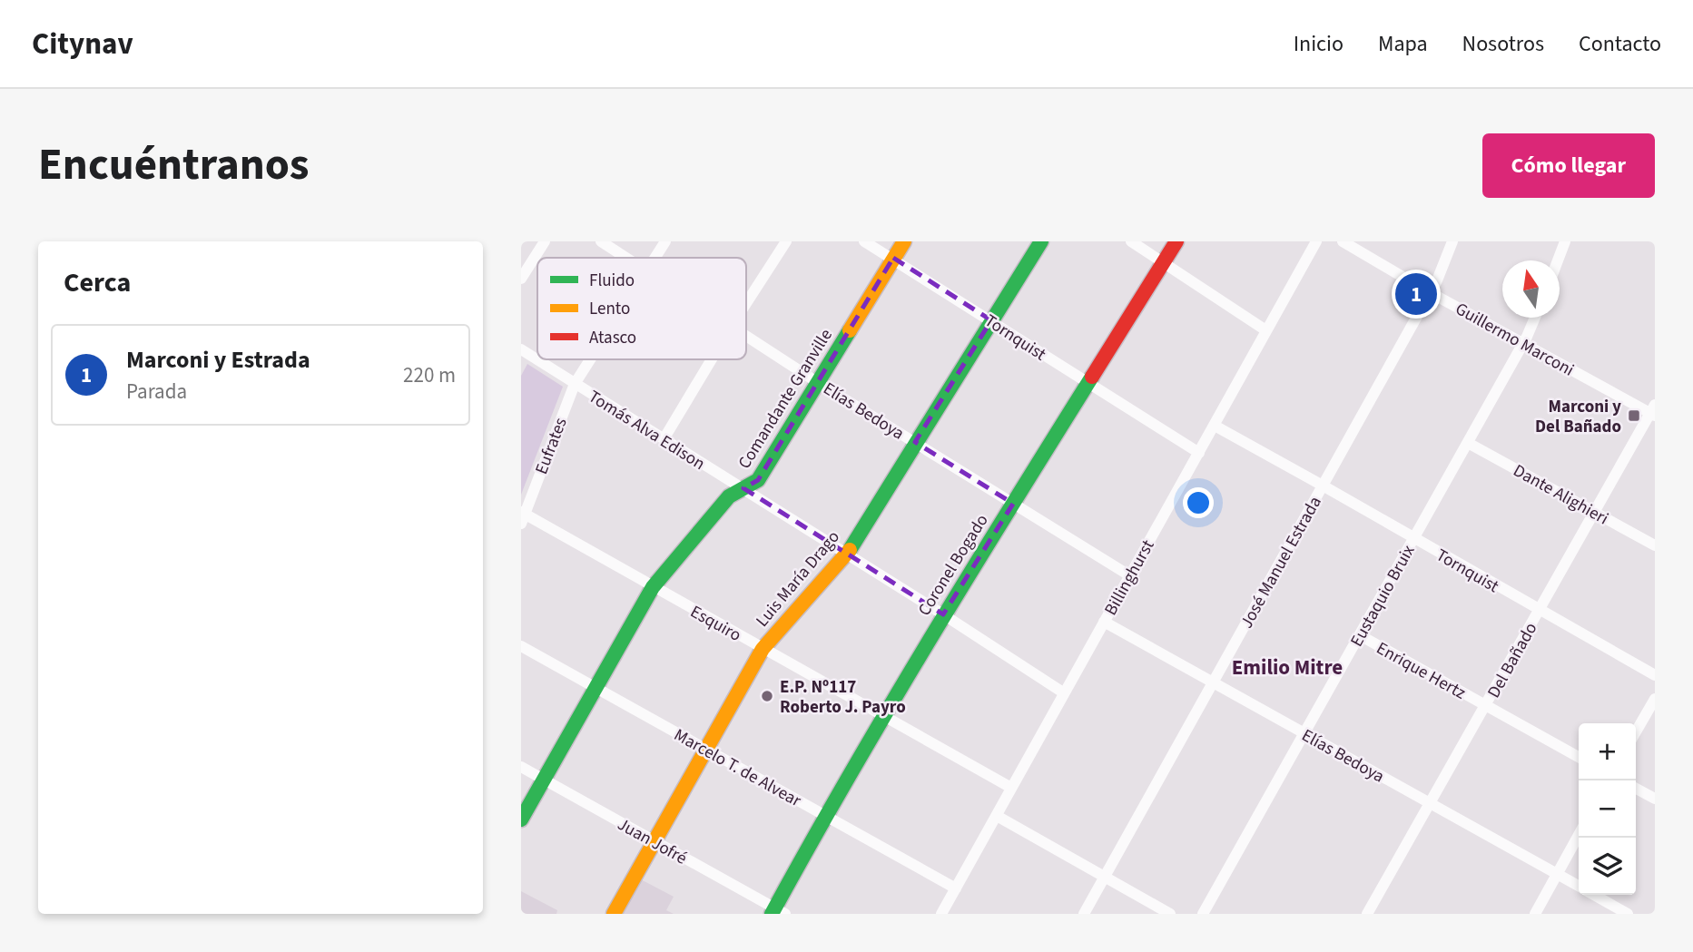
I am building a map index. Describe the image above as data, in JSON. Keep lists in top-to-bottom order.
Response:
{
  "streets": {
    "street": [
      "Tornquist",
      "Guillermo Marconi",
      "Comandante Granville",
      "Elías Bedoya",
      "Tomás Alva Edison",
      "Eufrates",
      "Dante Alighieri",
      "José Manuel Estrada",
      "Coronel Bogado",
      "Billinghurst",
      "Luis María Drago",
      "Eustaquio Bruix",
      "Esquiro",
      "Del Bañado",
      "Enrique Hertz",
      "Marcelo T. de Alvear",
      "Juan Jofré"
    ]
  },
  "crossings": [
    ["Tornquist", "Comandante Granville"],
    ["Tornquist", "José Manuel Estrada"],
    ["Tornquist", "Coronel Bogado"],
    ["Tornquist", "Billinghurst"],
    ["Tornquist", "Luis María Drago"],
    ["Tornquist", "Eustaquio Bruix"],
    ["Tornquist", "Del Bañado"],
    ["Guillermo Marconi", "José Manuel Estrada"],
    ["Guillermo Marconi", "Eustaquio Bruix"],
    ["Guillermo Marconi", "Del Bañado"],
    ["Comandante Granville", "Elías Bedoya"],
    ["Comandante Granville", "Tomás Alva Edison"],
    ["Comandante Granville", "Esquiro"],
    ["Comandante Granville", "Marcelo T. de Alvear"],
    ["Comandante Granville", "Juan Jofré"],
    ["Elías Bedoya", "José Manuel Estrada"],
    ["Elías Bedoya", "Coronel Bogado"],
    ["Elías Bedoya", "Billinghurst"],
    ["Elías Bedoya", "Luis María Drago"],
    ["Elías Bedoya", "Eustaquio Bruix"],
    ["Elías Bedoya", "Del Bañado"],
    ["Tomás Alva Edison", "Eufrates"],
    ["Tomás Alva Edison", "Coronel Bogado"],
    ["Tomás Alva Edison", "Billinghurst"],
    ["Tomás Alva Edison", "Luis María Drago"],
    ["Eufrates", "Esquiro"],
    ["Dante Alighieri", "Eustaquio Bruix"],
    ["Dante Alighieri", "Del Bañado"],
    ["Coronel Bogado", "Esquiro"],
    ["Coronel Bogado", "Marcelo T. de Alvear"],
    ["Coronel Bogado", "Juan Jofré"],
    ["Billinghurst", "Esquiro"],
    ["Billinghurst", "Marcelo T. de Alvear"],
    ["Luis María Drago", "Esquiro"],
    ["Luis María Drago", "Marcelo T. de Alvear"],
    ["Luis María Drago", "Juan Jofré"],
    ["Eustaquio Bruix", "Enrique Hertz"],
    ["Del Bañado", "Enrique Hertz"]
  ],
  "districts": ["Emilio Mitre"],
  "places": {
    "transit": ["Marconi y Del Bañado"],
    "other": ["E.P. Nº117 Roberto J. Payro"]
  },
  "legend": ["Fluido", "Lento", "Atasco"],
  "north": "top",
  "page": {
    "header": "Citynav",
    "nav": [
      "Inicio",
      "Mapa",
      "Nosotros",
      "Contacto"
    ],
    "title": "Encuéntranos",
    "buttons": "Cómo llegar",
    "heading": "Cerca",
    "pins": "1",
    "list": [
      {
        "mark": "1",
        "name": "Marconi y Estrada",
        "note": "Parada",
        "value": "220 m"
      }
    ],
    "map_buttons": ["+", "−"]
  }
}
